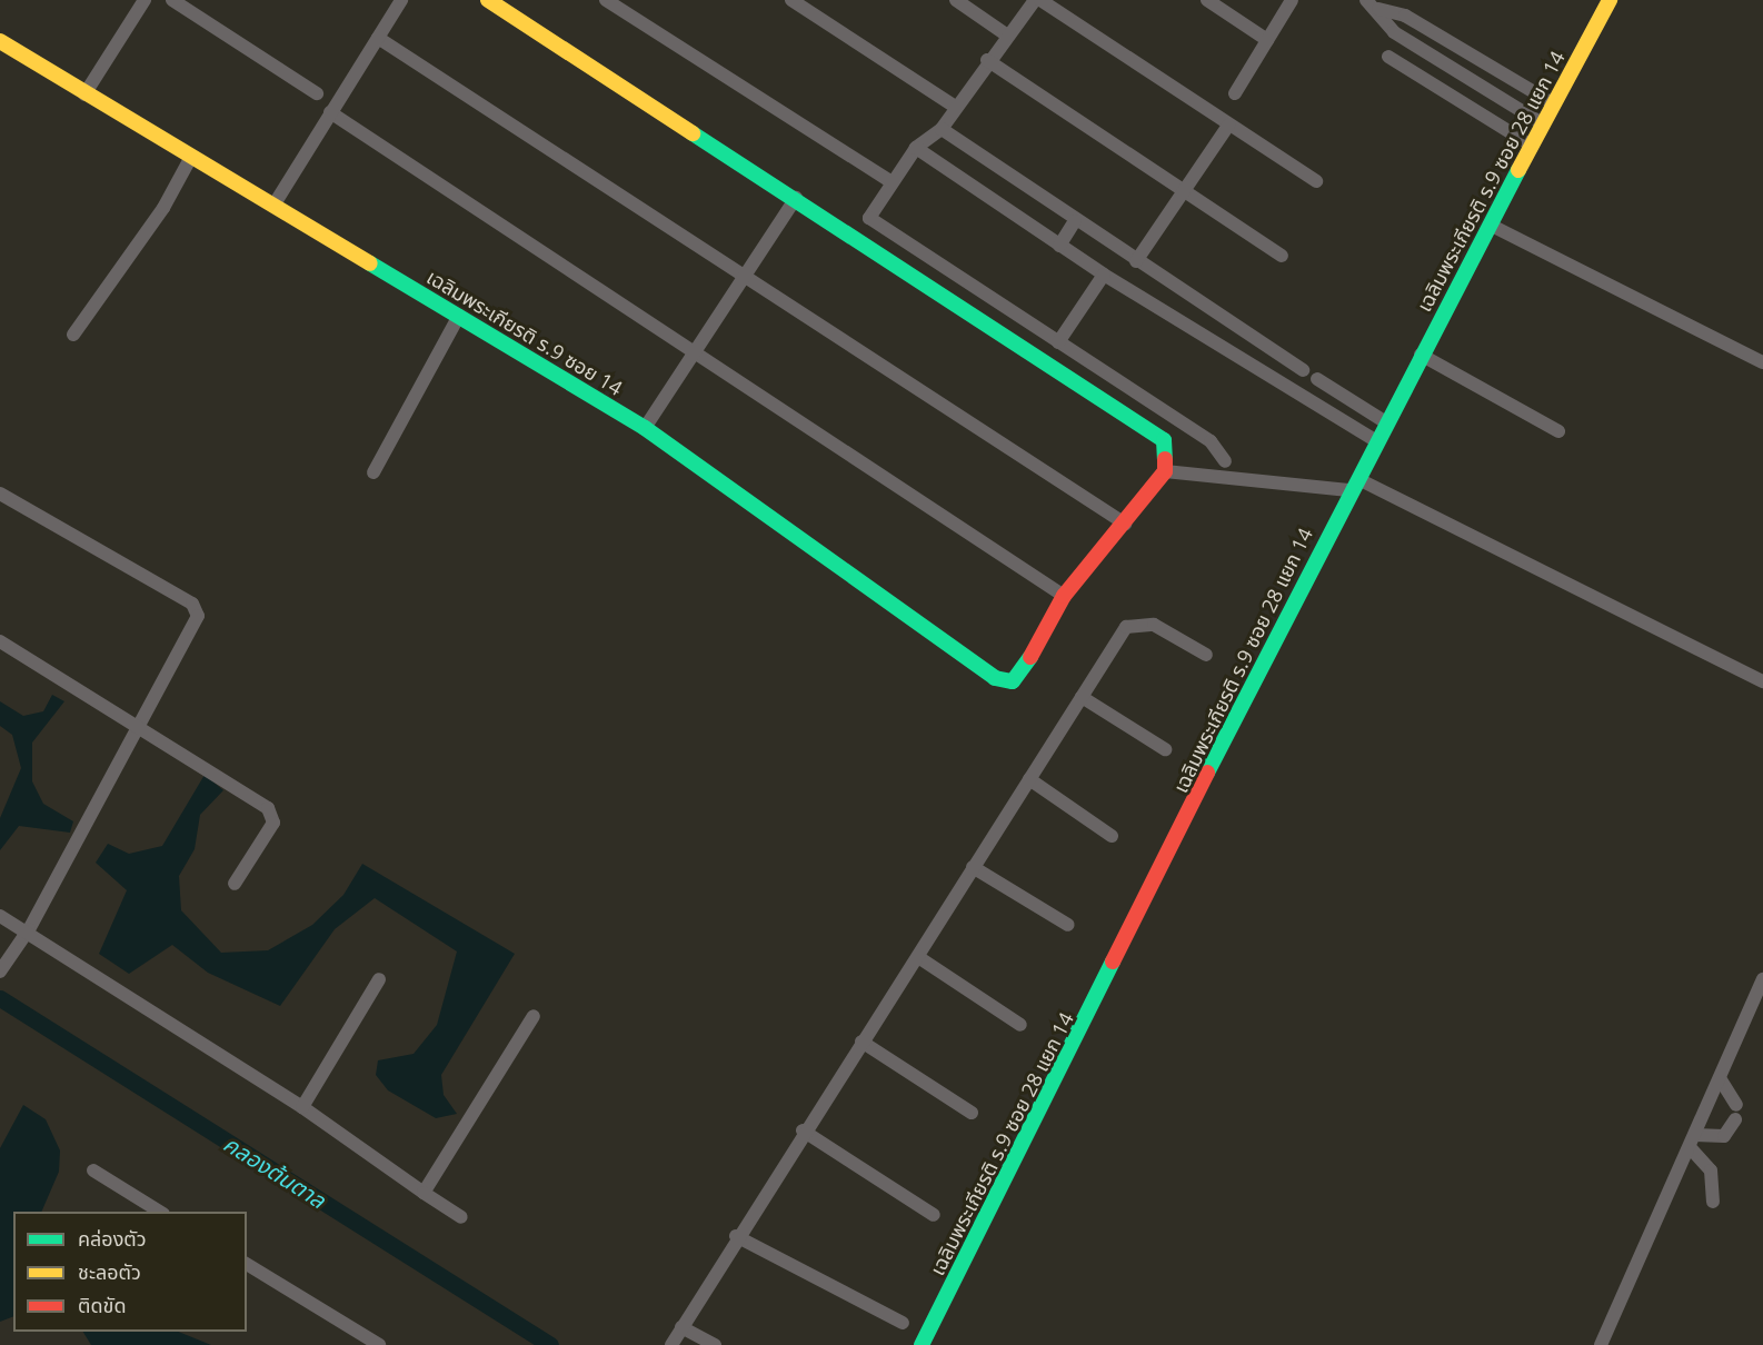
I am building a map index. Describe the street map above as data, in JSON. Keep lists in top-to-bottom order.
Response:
{
  "streets": {
    "street": ["เฉลิมพระเกียรติ ร.9 ซอย 28 แยก 14", "เฉลิมพระเกียรติ ร.9 ซอย 14"]
  },
  "water": ["คลองต้นตาล"],
  "legend": ["คล่องตัว", "ชะลอตัว", "ติดขัด"]
}
